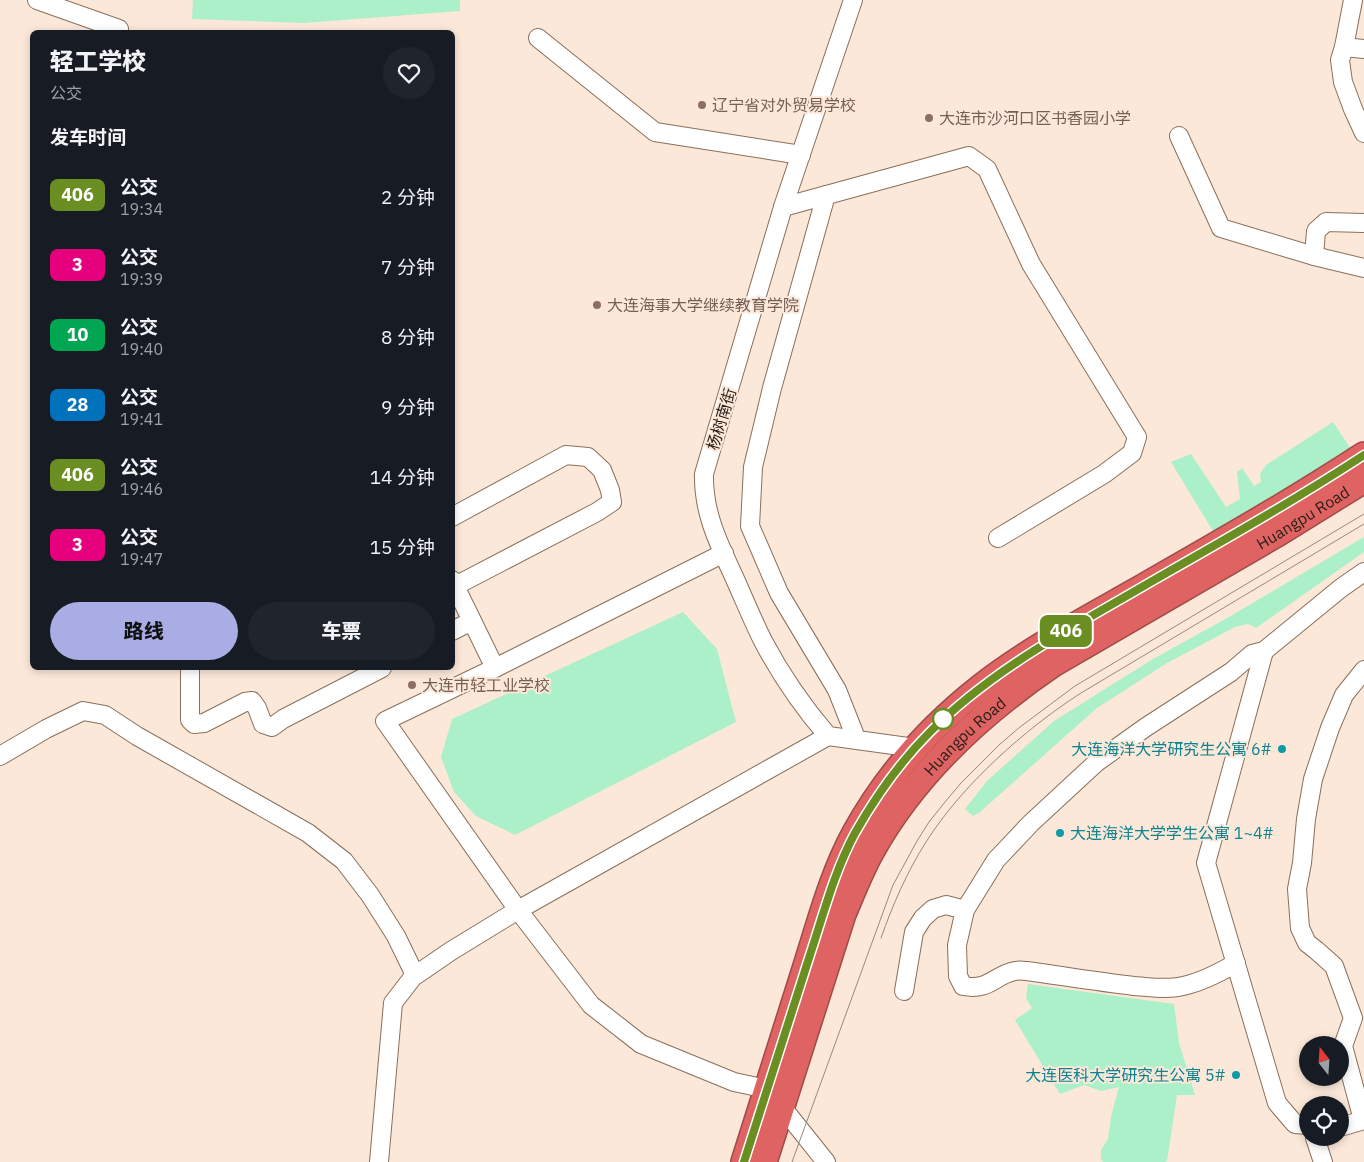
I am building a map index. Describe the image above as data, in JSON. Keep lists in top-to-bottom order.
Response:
{
  "streets": {
    "highway": ["Huangpu Road"],
    "street": ["杨树南街"]
  },
  "places": [
    "辽宁省对外贸易学校",
    "大连市沙河口区书香园小学",
    "大连海事大学继续教育学院",
    "大连市轻工业学校",
    "大连海洋大学研究生公寓 6#",
    "大连海洋大学学生公寓 1~4#",
    "大连医科大学研究生公寓 5#"
  ],
  "lines": ["bus line 406"],
  "north": "top",
  "page": {
    "on_map": "406",
    "heading": [
      ["轻工学校", "公交"],
      "发车时间"
    ],
    "list": [
      {
        "mark": "406",
        "name": "公交",
        "note": "19:34",
        "value": "2 分钟"
      },
      {
        "mark": "3",
        "name": "公交",
        "note": "19:39",
        "value": "7 分钟"
      },
      {
        "mark": "10",
        "name": "公交",
        "note": "19:40",
        "value": "8 分钟"
      },
      {
        "mark": "28",
        "name": "公交",
        "note": "19:41",
        "value": "9 分钟"
      },
      {
        "mark": "406",
        "name": "公交",
        "note": "19:46",
        "value": "14 分钟"
      },
      {
        "mark": "3",
        "name": "公交",
        "note": "19:47",
        "value": "15 分钟"
      }
    ],
    "buttons": ["路线", "车票"]
  }
}
